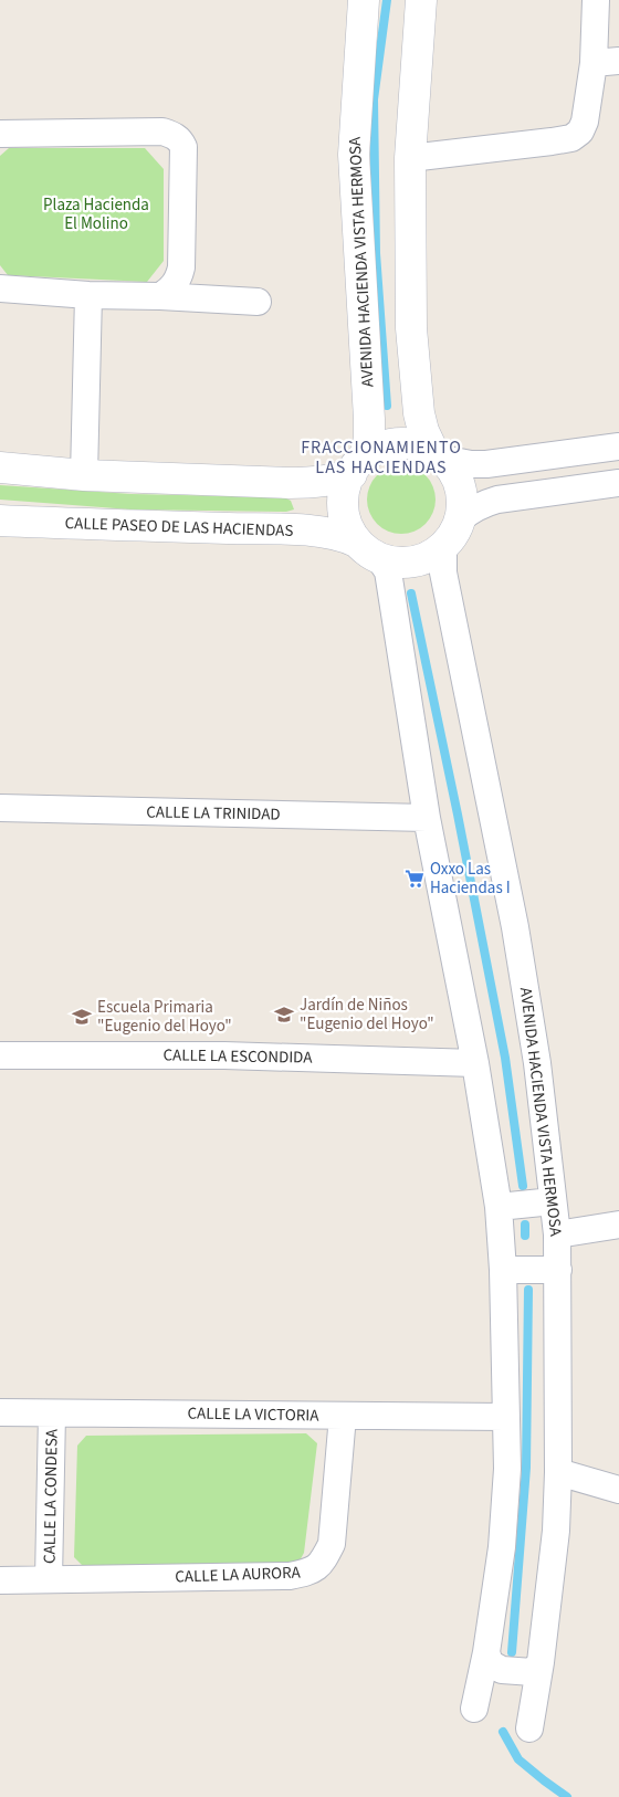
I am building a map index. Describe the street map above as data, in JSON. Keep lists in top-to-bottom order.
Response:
{
  "streets": {
    "street": [
      "AVENIDA HACIENDA VISTA HERMOSA",
      "CALLE PASEO DE LAS HACIENDAS",
      "CALLE LA TRINIDAD",
      "CALLE LA ESCONDIDA",
      "CALLE LA VICTORIA",
      "CALLE LA CONDESA",
      "CALLE LA AURORA"
    ]
  },
  "crossings": [
    ["AVENIDA HACIENDA VISTA HERMOSA", "CALLE PASEO DE LAS HACIENDAS"],
    ["CALLE LA VICTORIA", "CALLE LA CONDESA"],
    ["CALLE LA VICTORIA", "CALLE LA AURORA"],
    ["CALLE LA CONDESA", "CALLE LA AURORA"]
  ],
  "districts": ["FRACCIONAMIENTO LAS HACIENDAS"],
  "parks": ["Plaza Hacienda El Molino"],
  "places": {
    "supermarket": ["Oxxo Las Haciendas I"],
    "school or university": ["Jardín de Niños \"Eugenio del Hoyo\"", "Escuela Primaria \"Eugenio del Hoyo\""]
  }
}
